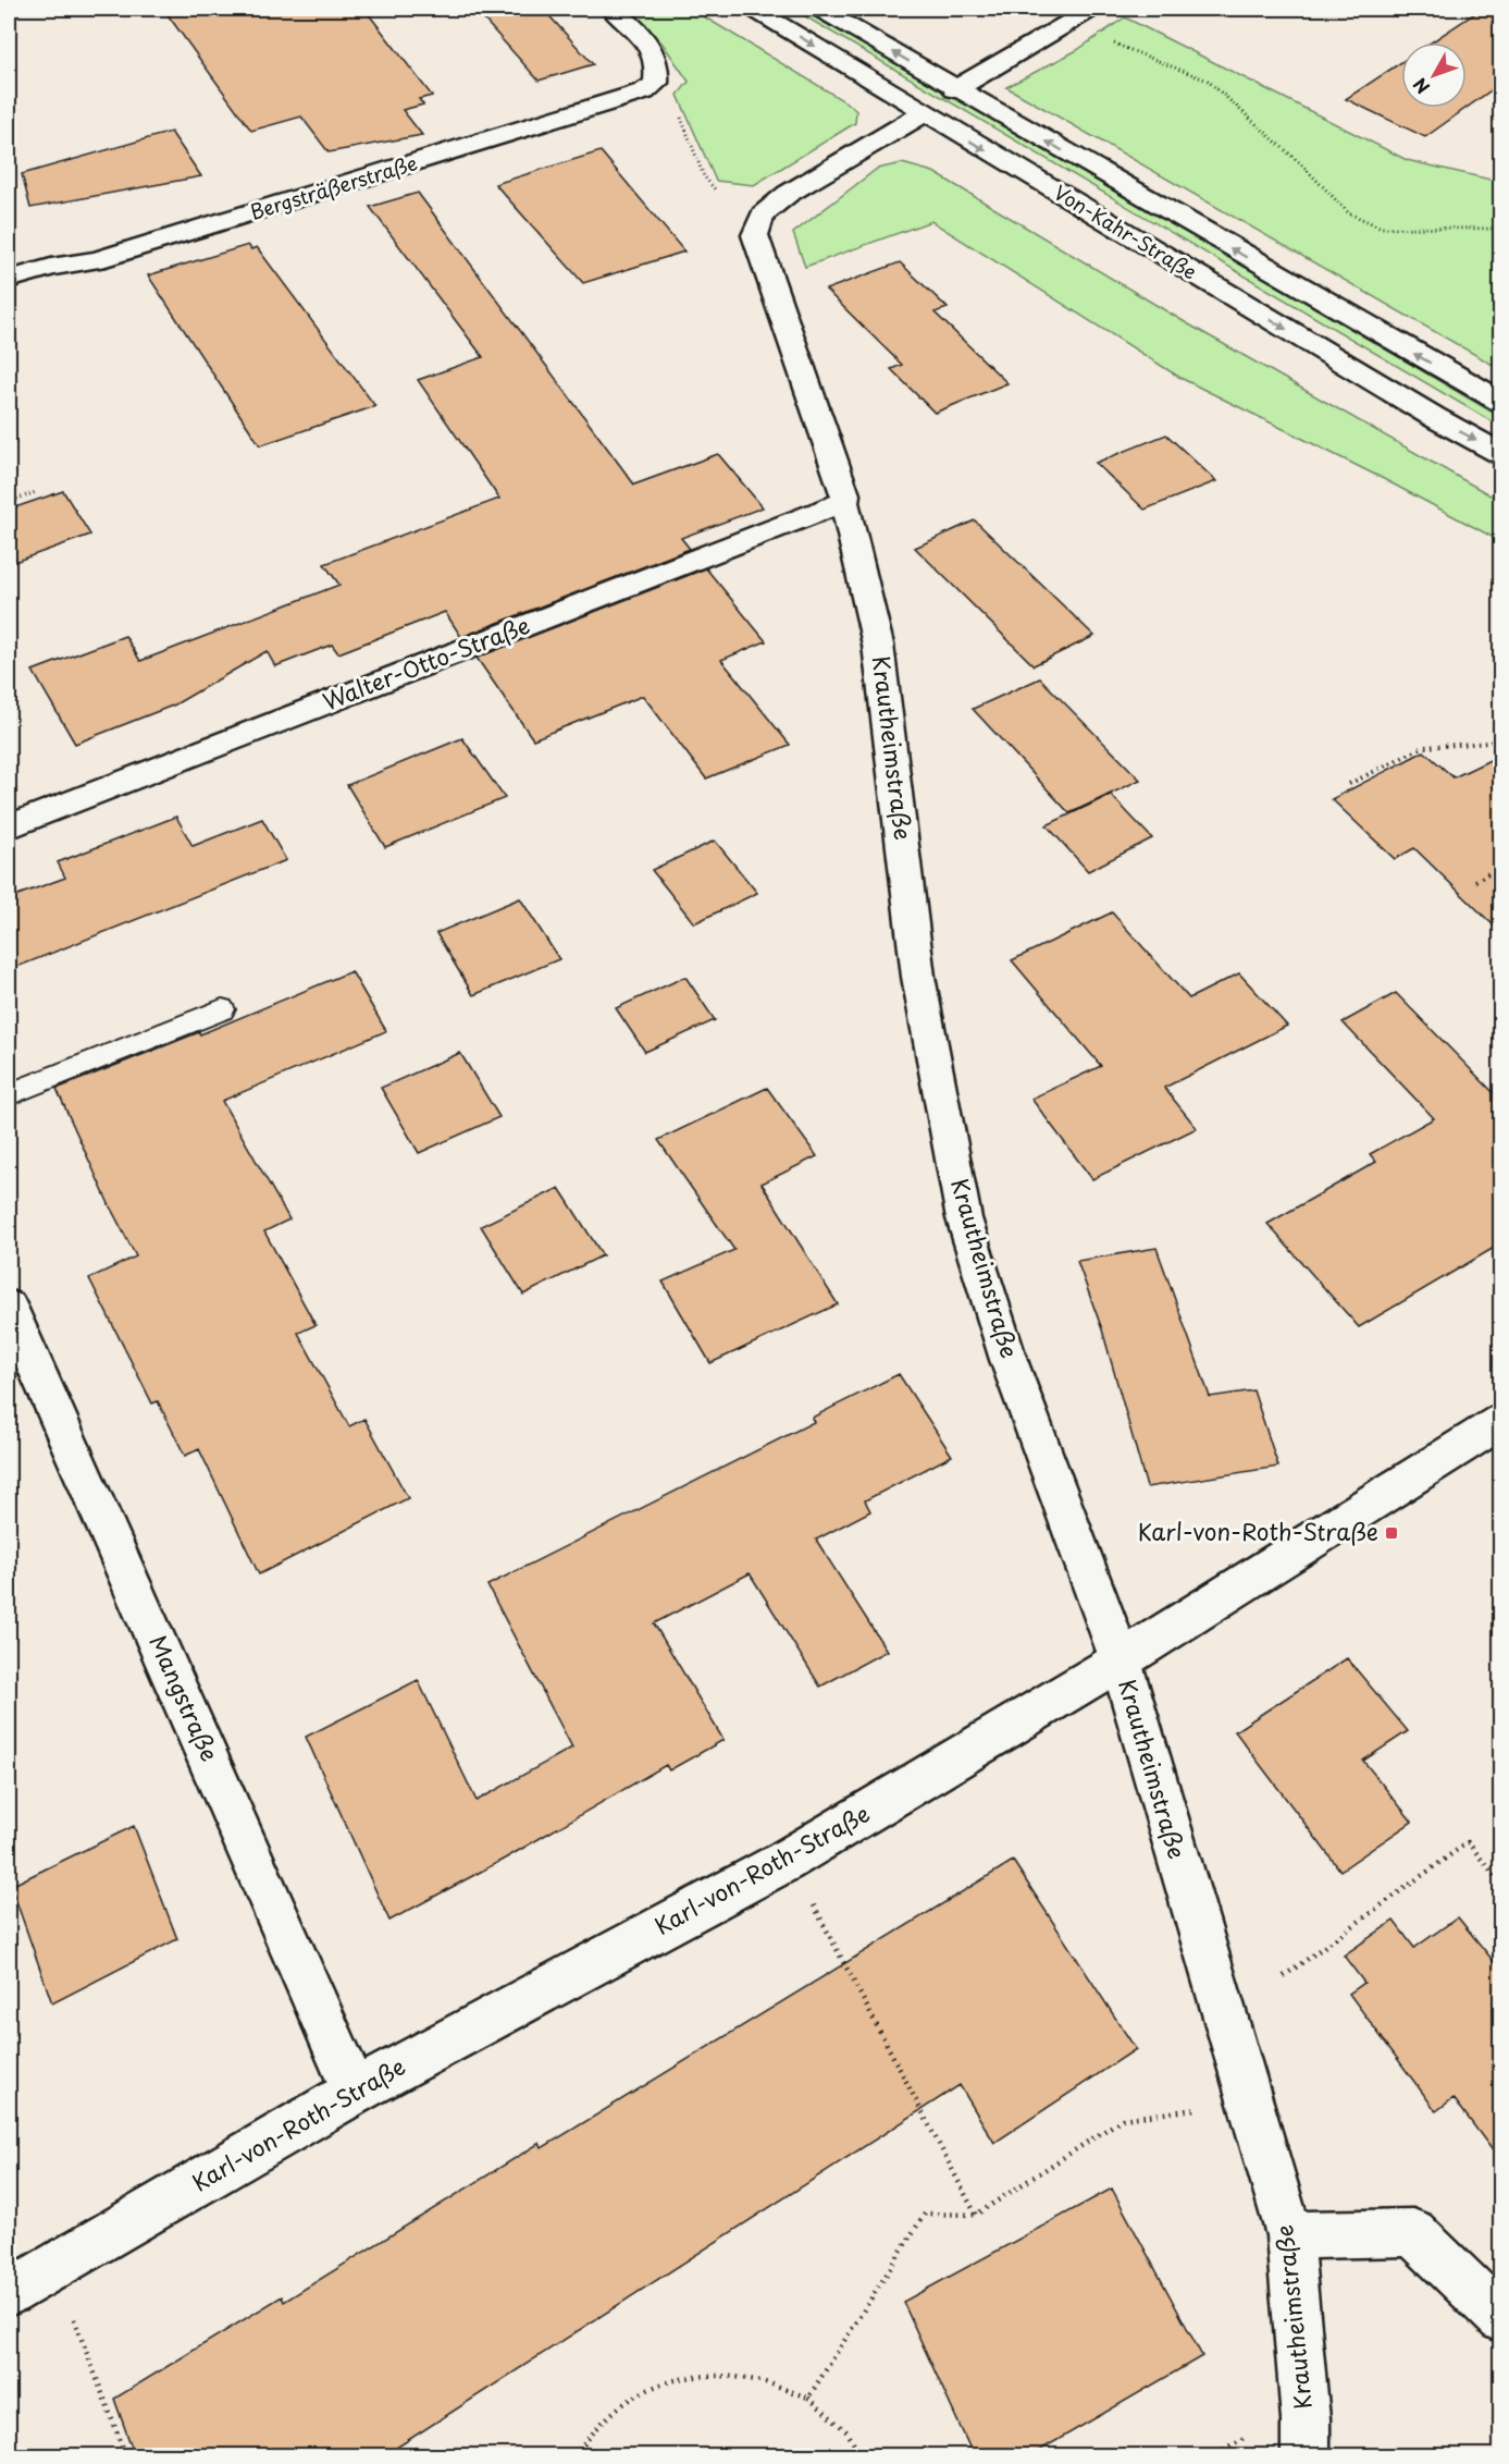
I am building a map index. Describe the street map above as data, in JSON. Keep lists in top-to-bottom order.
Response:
{
  "streets": {
    "street": [
      "Bergsträßerstraße",
      "Von-Kahr-Straße",
      "Walter-Otto-Straße",
      "Krautheimstraße",
      "Mangstraße",
      "Karl-von-Roth-Straße"
    ]
  },
  "crossings": [
    ["Von-Kahr-Straße", "Krautheimstraße"],
    ["Walter-Otto-Straße", "Krautheimstraße"],
    ["Krautheimstraße", "Karl-von-Roth-Straße"],
    ["Mangstraße", "Karl-von-Roth-Straße"]
  ],
  "places": {
    "transit": ["Karl-von-Roth-Straße"]
  },
  "north": "bottom left"
}
